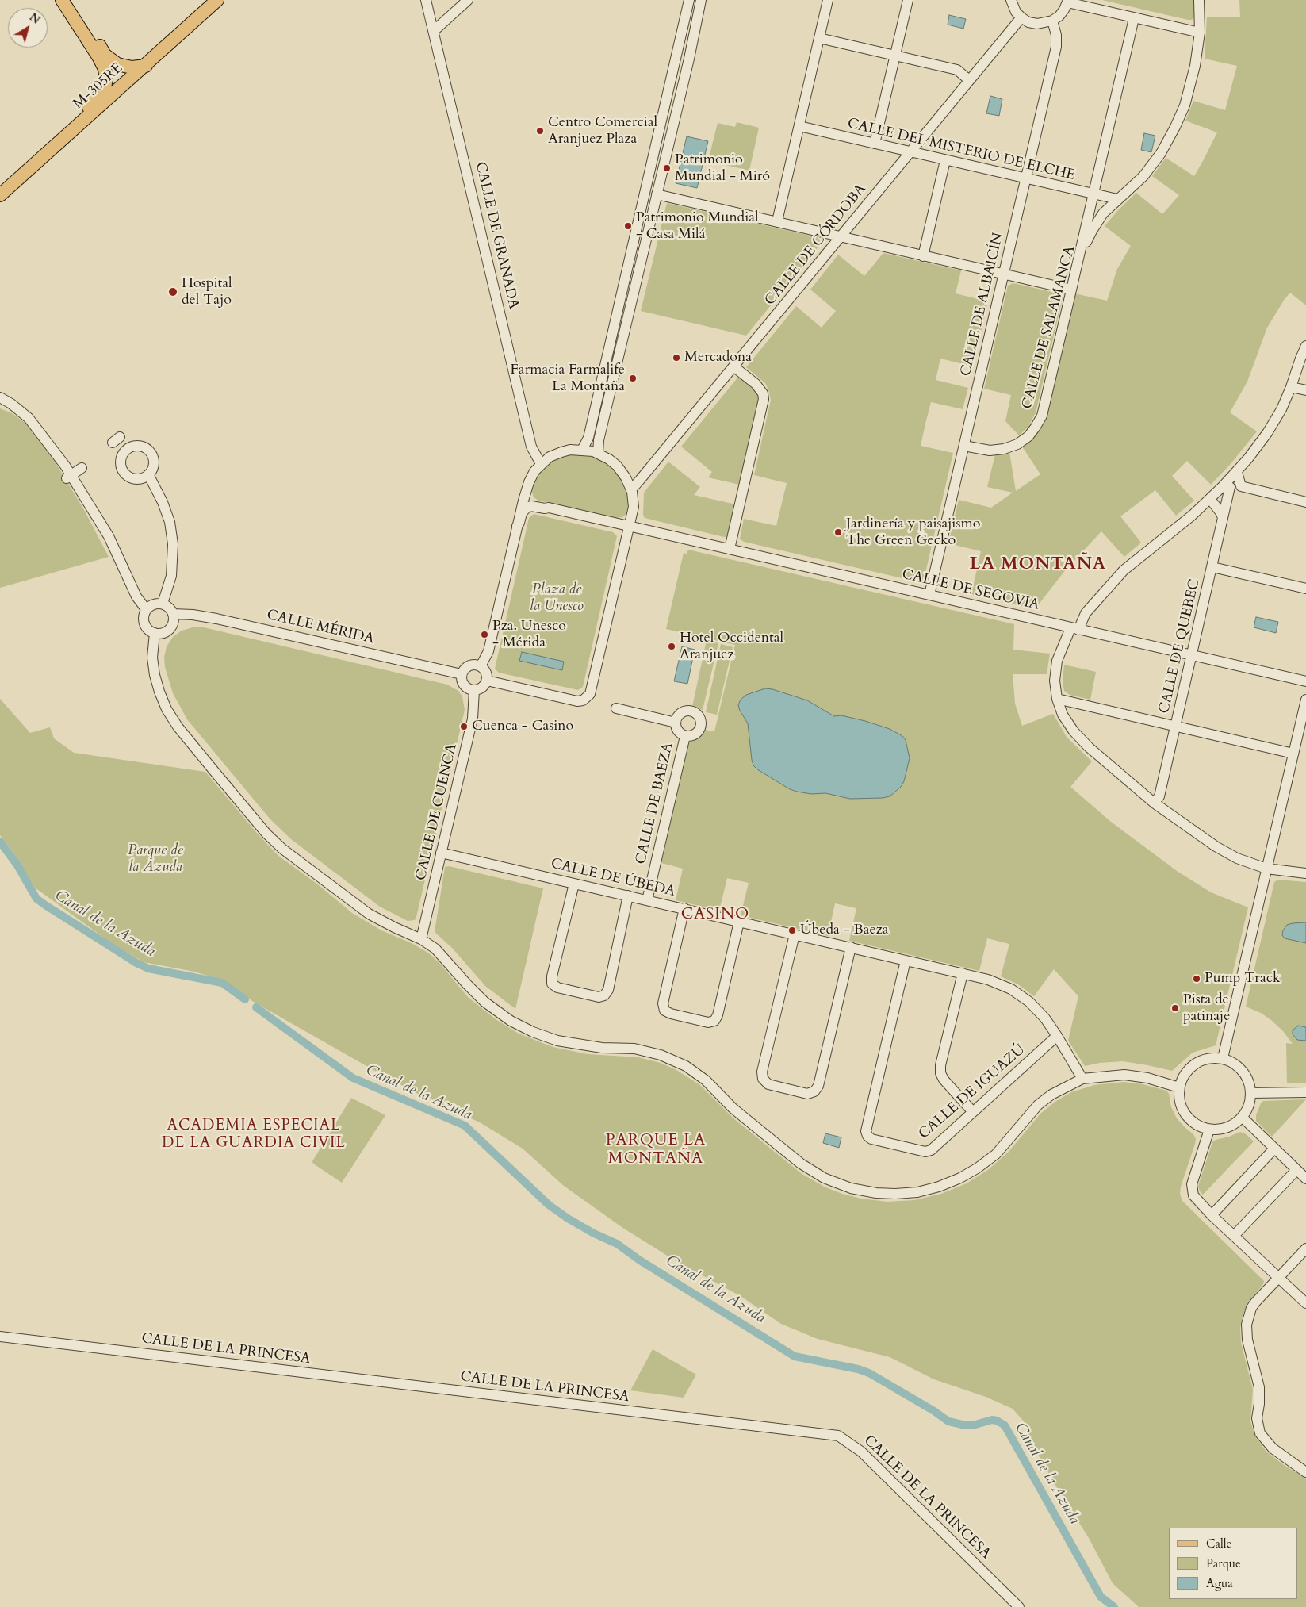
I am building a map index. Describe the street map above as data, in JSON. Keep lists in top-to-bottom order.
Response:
{
  "streets": {
    "main road": ["M-305RE"],
    "street": [
      "CALLE DEL MISTERIO DE ELCHE",
      "CALLE DE GRANADA",
      "CALLE DE CÓRDOBA",
      "CALLE DE ALBAICÍN",
      "CALLE DE SALAMANCA",
      "CALLE DE SEGOVIA",
      "CALLE MÉRIDA",
      "CALLE DE QUEBEC",
      "CALLE DE BAEZA",
      "CALLE DE CUENCA",
      "CALLE DE ÚBEDA",
      "CALLE DE IGUAZÚ",
      "CALLE DE LA PRINCESA"
    ]
  },
  "crossings": [
    ["CALLE DEL MISTERIO DE ELCHE", "CALLE DE CÓRDOBA"],
    ["CALLE DEL MISTERIO DE ELCHE", "CALLE DE ALBAICÍN"],
    ["CALLE DEL MISTERIO DE ELCHE", "CALLE DE SALAMANCA"],
    ["CALLE DE GRANADA", "CALLE DE CÓRDOBA"],
    ["CALLE DE ALBAICÍN", "CALLE DE SALAMANCA"],
    ["CALLE DE ALBAICÍN", "CALLE DE SEGOVIA"],
    ["CALLE DE SEGOVIA", "CALLE DE QUEBEC"],
    ["CALLE MÉRIDA", "CALLE DE CUENCA"],
    ["CALLE DE BAEZA", "CALLE DE ÚBEDA"],
    ["CALLE DE CUENCA", "CALLE DE ÚBEDA"],
    ["CALLE DE ÚBEDA", "CALLE DE IGUAZÚ"]
  ],
  "districts": [
    "LA MONTAÑA",
    "CASINO",
    "ACADEMIA ESPECIAL DE LA GUARDIA CIVIL",
    "PARQUE LA MONTAÑA"
  ],
  "water": ["Canal de la Azuda"],
  "parks": ["Plaza de la Unesco", "Parque de la Azuda"],
  "places": [
    "Centro Comercial Aranjuez Plaza",
    "Patrimonio Mundial - Miró",
    "Patrimonio Mundial - Casa Milá",
    "Hospital del Tajo",
    "Mercadona",
    "Farmacia Farmalife La Montaña",
    "Jardinería y paisajismo The Green Gecko",
    "Pza. Unesco - Mérida",
    "Hotel Occidental Aranjuez",
    "Cuenca - Casino",
    "Úbeda - Baeza",
    "Pump Track",
    "Pista de patinaje"
  ],
  "legend": ["Calle", "Parque", "Agua"],
  "north": "top right"
}
